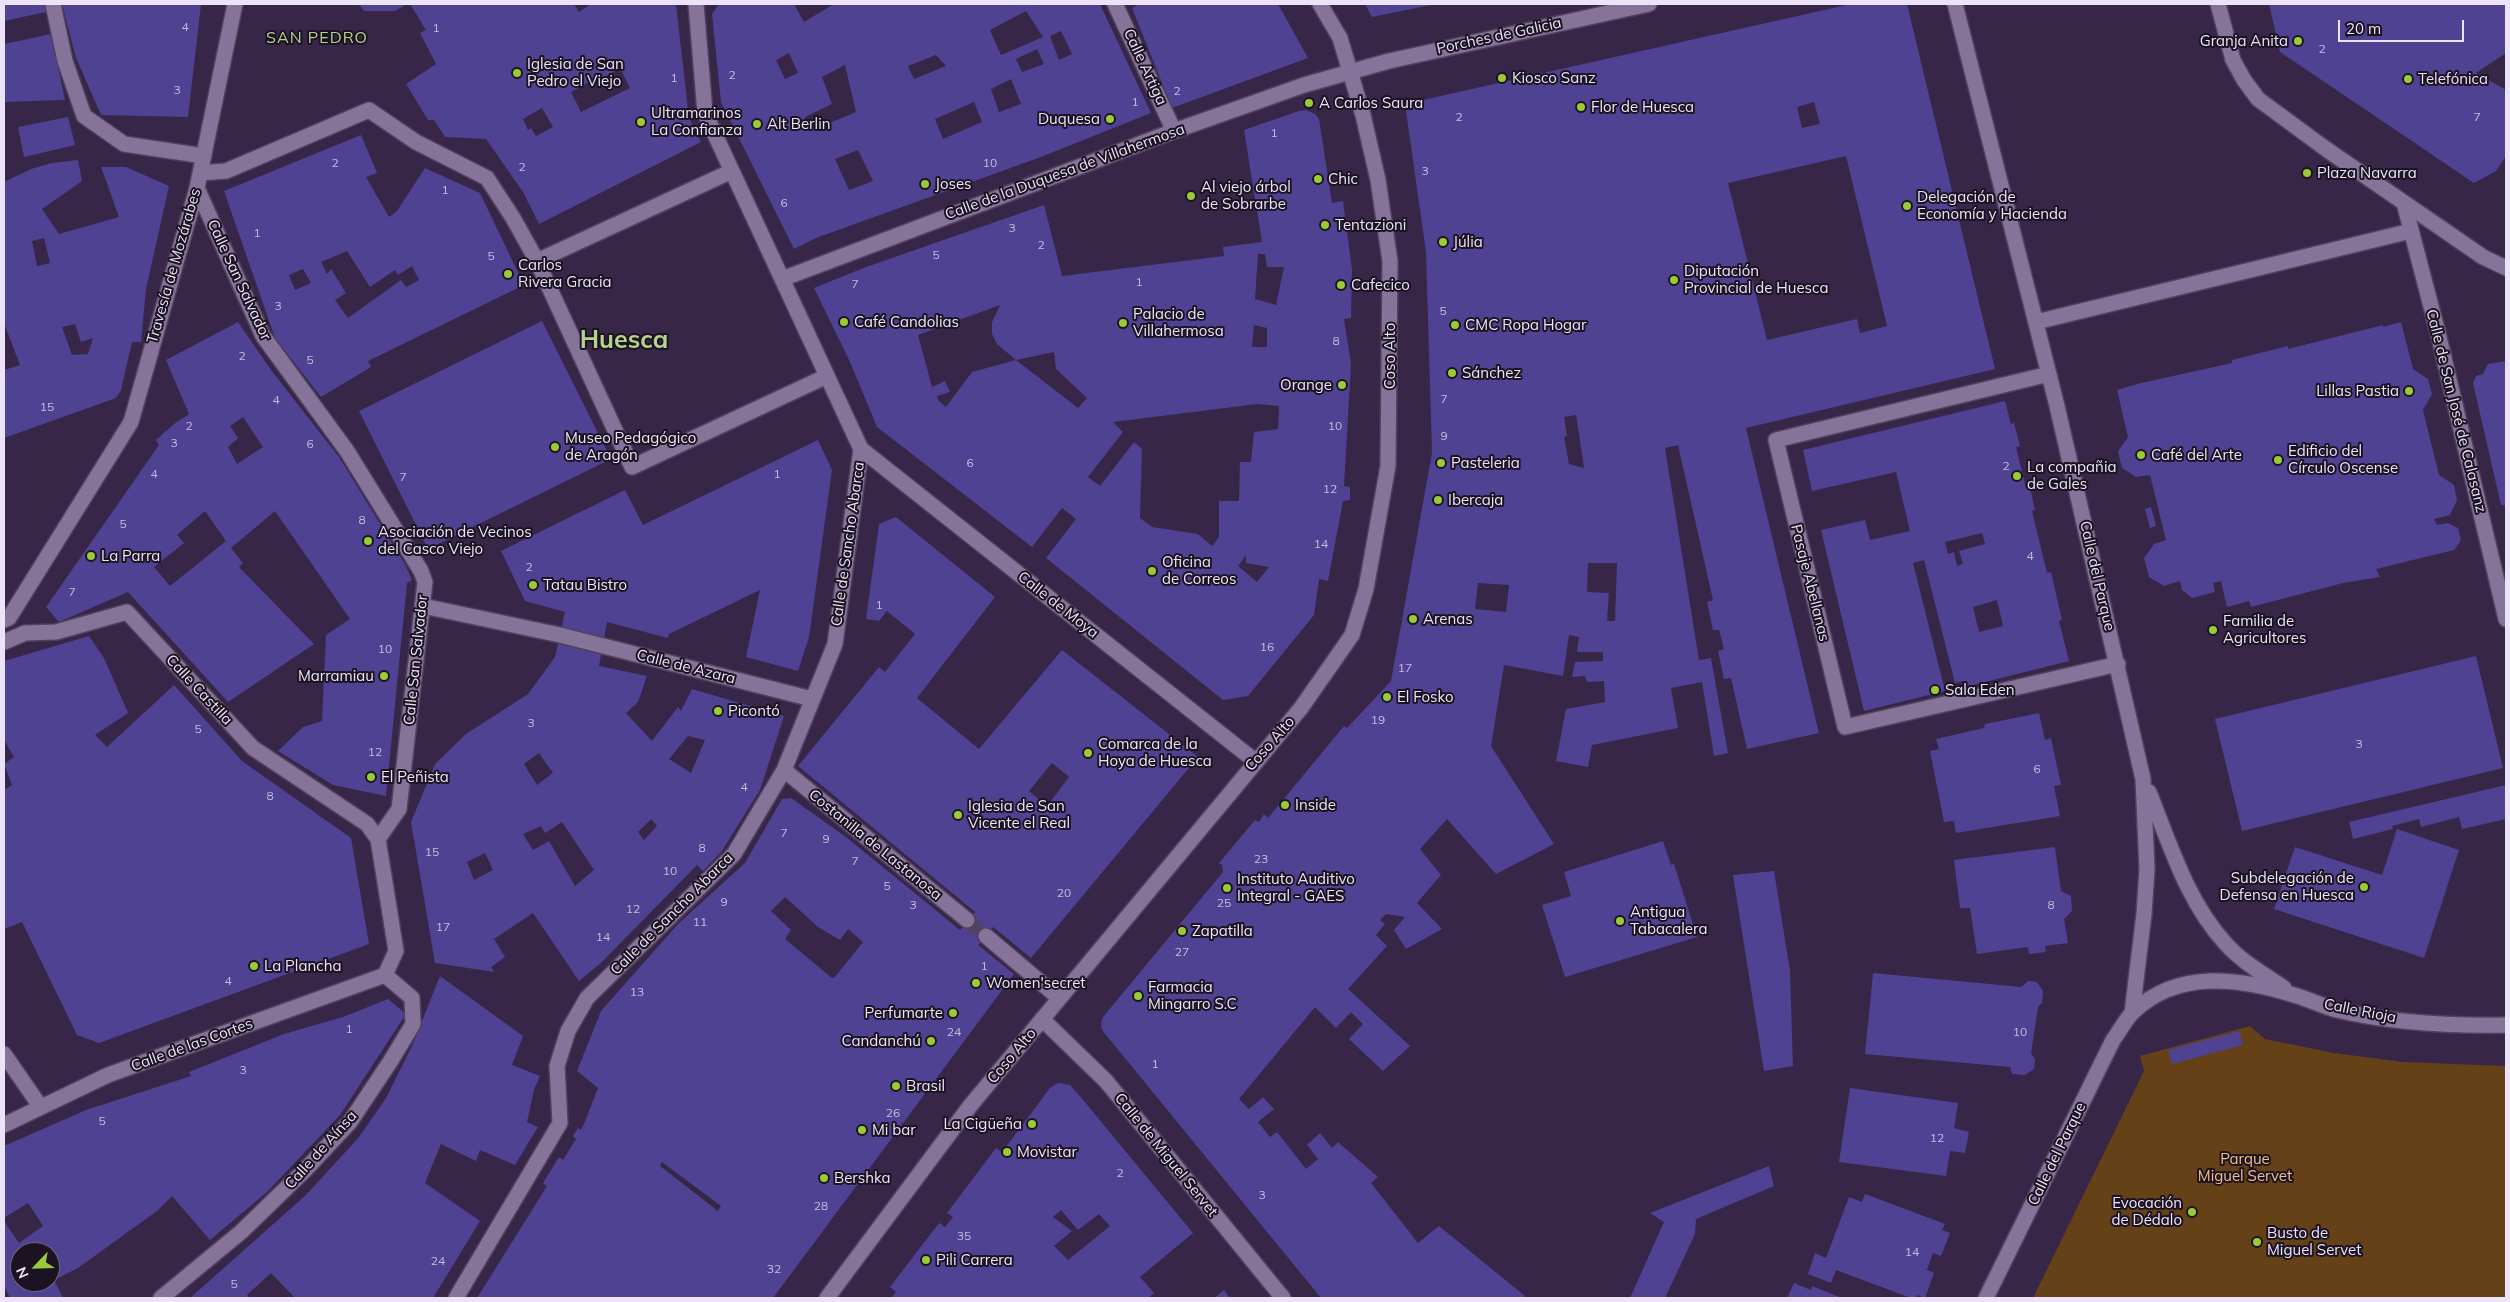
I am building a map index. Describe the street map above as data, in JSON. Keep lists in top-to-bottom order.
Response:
{
  "streets": {
    "street": [
      "Porches de Galicia",
      "Calle Artiga",
      "Calle de la Duquesa de Villahermosa",
      "Travesía de Mozárabes",
      "Calle San Salvador",
      "Coso Alto",
      "Calle de San José de Calasanz",
      "Calle de Sancho Abarca",
      "Calle del Parque",
      "Pasaje Abellanas",
      "Calle de Moya",
      "Calle de Azara",
      "Calle Castilla",
      "Costanilla de Lastanosa",
      "Calle Rioja",
      "Calle de las Cortes",
      "Calle de Aínsa",
      "Calle de Miguel Servet"
    ]
  },
  "crossings": [
    ["Porches de Galicia", "Calle de la Duquesa de Villahermosa"],
    ["Porches de Galicia", "Coso Alto"],
    ["Calle Artiga", "Calle de la Duquesa de Villahermosa"],
    ["Calle de la Duquesa de Villahermosa", "Coso Alto"],
    ["Calle de la Duquesa de Villahermosa", "Calle de Sancho Abarca"],
    ["Travesía de Mozárabes", "Calle San Salvador"],
    ["Calle San Salvador", "Calle de Azara"],
    ["Calle San Salvador", "Calle Castilla"],
    ["Coso Alto", "Calle de Moya"],
    ["Coso Alto", "Calle de Miguel Servet"],
    ["Calle de Sancho Abarca", "Calle de Moya"],
    ["Calle de Sancho Abarca", "Calle de Azara"],
    ["Calle de Sancho Abarca", "Costanilla de Lastanosa"],
    ["Calle del Parque", "Pasaje Abellanas"],
    ["Calle del Parque", "Calle Rioja"],
    ["Calle de las Cortes", "Calle de Aínsa"]
  ],
  "districts": ["SAN PEDRO", "Huesca"],
  "parks": ["Parque Miguel Servet"],
  "places": [
    "Granja Anita",
    "Iglesia de San Pedro el Viejo",
    "Kiosco Sanz",
    "Telefónica",
    "A Carlos Saura",
    "Flor de Huesca",
    "Duquesa",
    "Ultramarinos La Confianza",
    "Alt Berlin",
    "Plaza Navarra",
    "Chic",
    "Joses",
    "Al viejo árbol de Sobrarbe",
    "Delegación de Economía y Hacienda",
    "Tentazioni",
    "Júlia",
    "Carlos Rivera Gracia",
    "Diputación Provincial de Huesca",
    "Cafecico",
    "Café Candolias",
    "Palacio de Villahermosa",
    "CMC Ropa Hogar",
    "Sánchez",
    "Orange",
    "Lillas Pastia",
    "Museo Pedagógico de Aragón",
    "Café del Arte",
    "Edificio del Círculo Oscense",
    "Pasteleria",
    "La compañia de Gales",
    "Ibercaja",
    "Asociación de Vecinos del Casco Viejo",
    "La Parra",
    "Oficina de Correos",
    "Tatau Bistro",
    "Arenas",
    "Familia de Agricultores",
    "Marramiau",
    "Sala Eden",
    "El Fosko",
    "Picontó",
    "Comarca de la Hoya de Huesca",
    "El Peñista",
    "Inside",
    "Iglesia de San Vicente el Real",
    "Subdelegación de Defensa en Huesca",
    "Instituto Auditivo Integral - GAES",
    "Antigua Tabacalera",
    "Zapatilla",
    "La Plancha",
    "Women'secret",
    "Farmacia Mingarro S.C",
    "Perfumarte",
    "Candanchú",
    "Brasil",
    "La Cigüeña",
    "Mi bar",
    "Movistar",
    "Bershka",
    "Evocación de Dédalo",
    "Busto de Miguel Servet",
    "Pili Carrera"
  ],
  "house_numbers": [
    "4",
    "1",
    "2",
    "2",
    "1",
    "3",
    "2",
    "1",
    "2",
    "7",
    "1",
    "2",
    "10",
    "2",
    "3",
    "1",
    "6",
    "3",
    "1",
    "2",
    "5",
    "5",
    "1",
    "7",
    "3",
    "5",
    "8",
    "2",
    "5",
    "7",
    "4",
    "15",
    "2",
    "10",
    "9",
    "3",
    "6",
    "6",
    "2",
    "4",
    "1",
    "7",
    "12",
    "8",
    "5",
    "14",
    "4",
    "2",
    "7",
    "1",
    "16",
    "10",
    "17",
    "19",
    "3",
    "5",
    "3",
    "12",
    "6",
    "4",
    "8",
    "7",
    "9",
    "8",
    "15",
    "23",
    "7",
    "10",
    "5",
    "20",
    "9",
    "25",
    "3",
    "8",
    "12",
    "11",
    "17",
    "14",
    "27",
    "1",
    "4",
    "13",
    "1",
    "24",
    "10",
    "1",
    "3",
    "26",
    "5",
    "12",
    "2",
    "3",
    "28",
    "35",
    "14",
    "24",
    "32",
    "5"
  ],
  "scale_bar": "20 m",
  "north": "bottom left"
}
